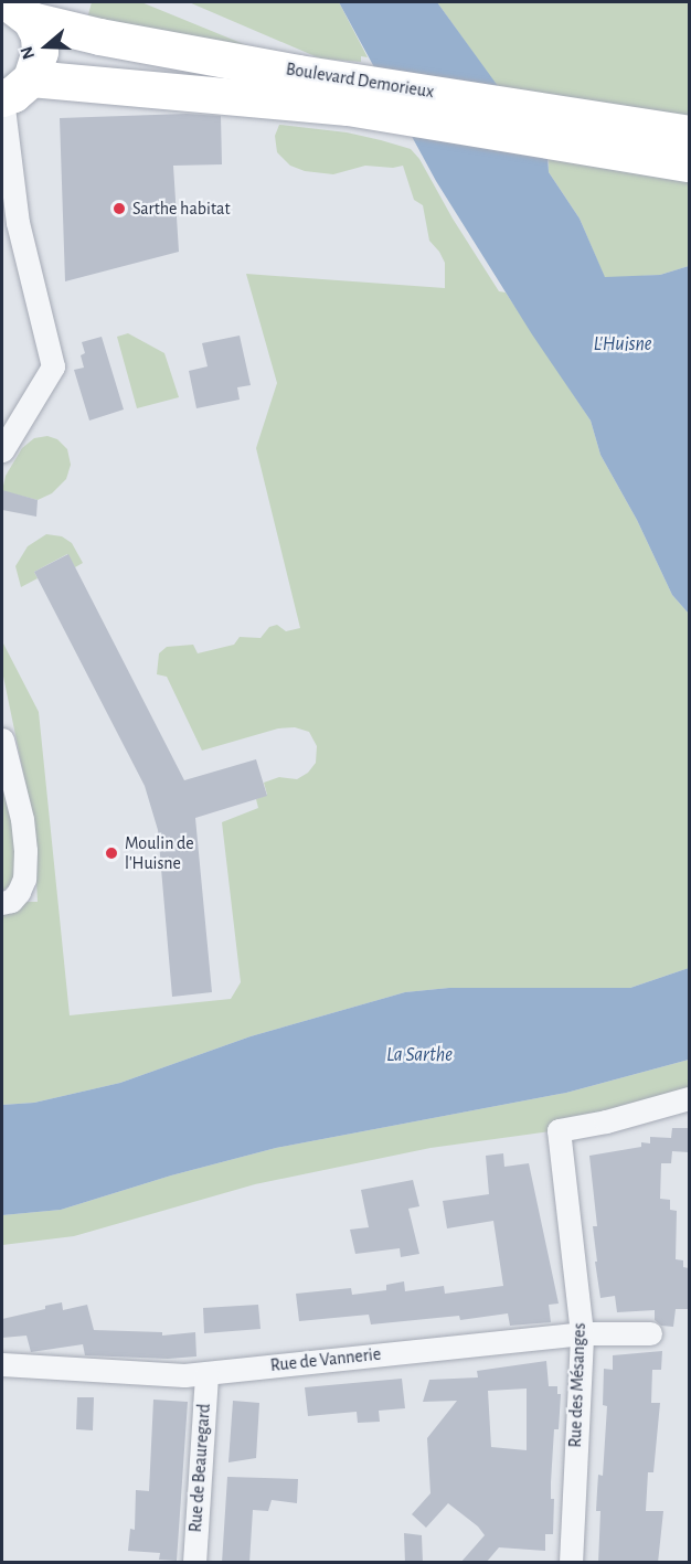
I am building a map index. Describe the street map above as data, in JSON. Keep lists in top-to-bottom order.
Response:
{
  "streets": {
    "main road": ["Boulevard Demorieux"],
    "street": ["Rue de Vannerie", "Rue des Mésanges", "Rue de Beauregard"]
  },
  "crossings": [
    ["Rue de Vannerie", "Rue des Mésanges"],
    ["Rue de Vannerie", "Rue de Beauregard"]
  ],
  "water": ["L'Huisne", "La Sarthe"],
  "places": ["Sarthe habitat", "Moulin de l'Huisne"],
  "north": "left"
}
